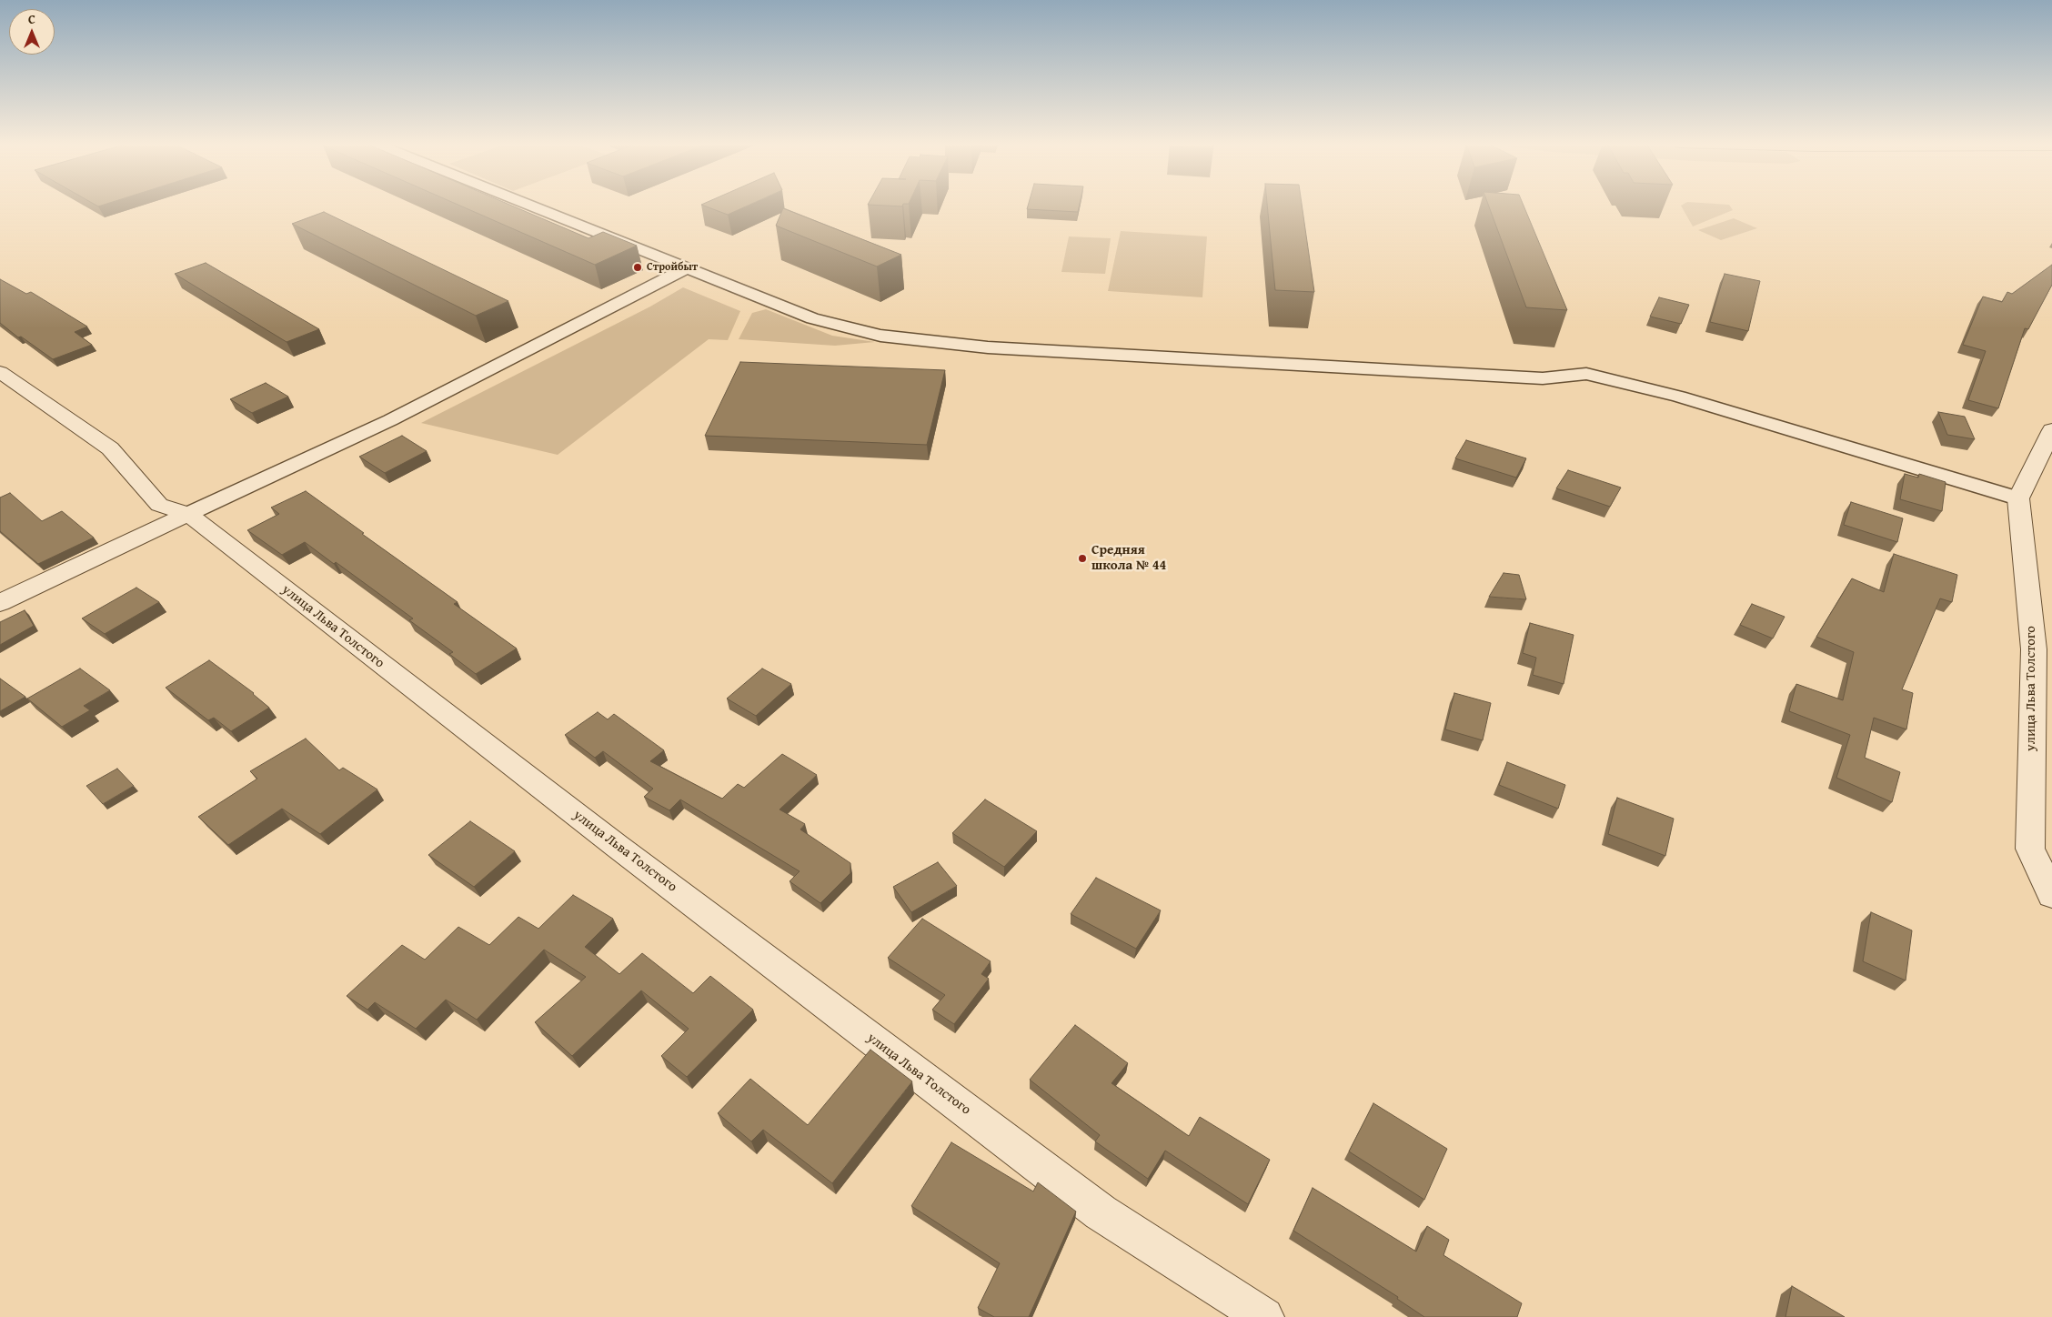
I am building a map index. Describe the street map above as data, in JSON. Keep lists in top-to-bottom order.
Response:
{
  "streets": {
    "street": ["улица Льва Толстого"]
  },
  "places": ["Стройбыт", "Средняя школа № 44"],
  "north": "top"
}
